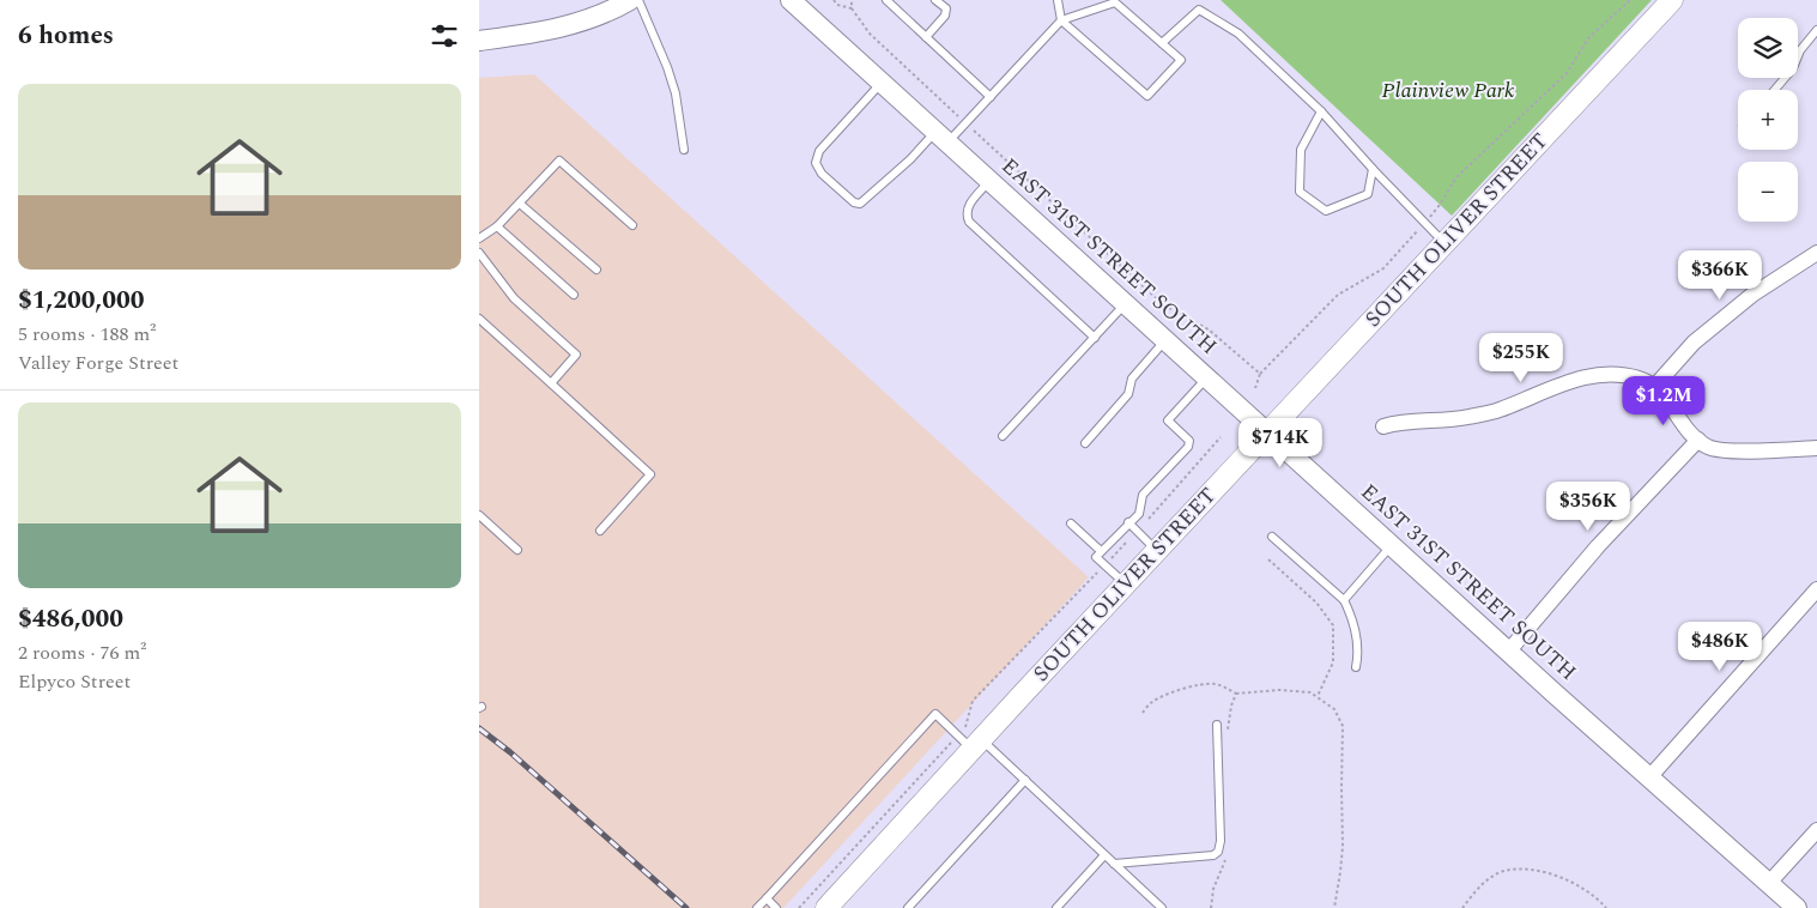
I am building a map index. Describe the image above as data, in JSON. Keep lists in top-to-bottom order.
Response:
{
  "streets": {
    "main road": ["SOUTH OLIVER STREET"],
    "street": ["EAST 31ST STREET SOUTH"]
  },
  "crossings": [
    ["SOUTH OLIVER STREET", "EAST 31ST STREET SOUTH"]
  ],
  "parks": ["Plainview Park"],
  "page": {
    "heading": "6 homes",
    "map_buttons": ["+", "−"],
    "list": [
      {
        "name": "$1,200,000",
        "note": "5 rooms · 188 m² · Valley Forge Street"
      },
      {
        "name": "$486,000",
        "note": "2 rooms · 76 m² · Elpyco Street"
      }
    ],
    "price": [
      "$366K",
      "$255K",
      "$1.2M",
      "$714K",
      "$356K",
      "$486K"
    ]
  }
}
